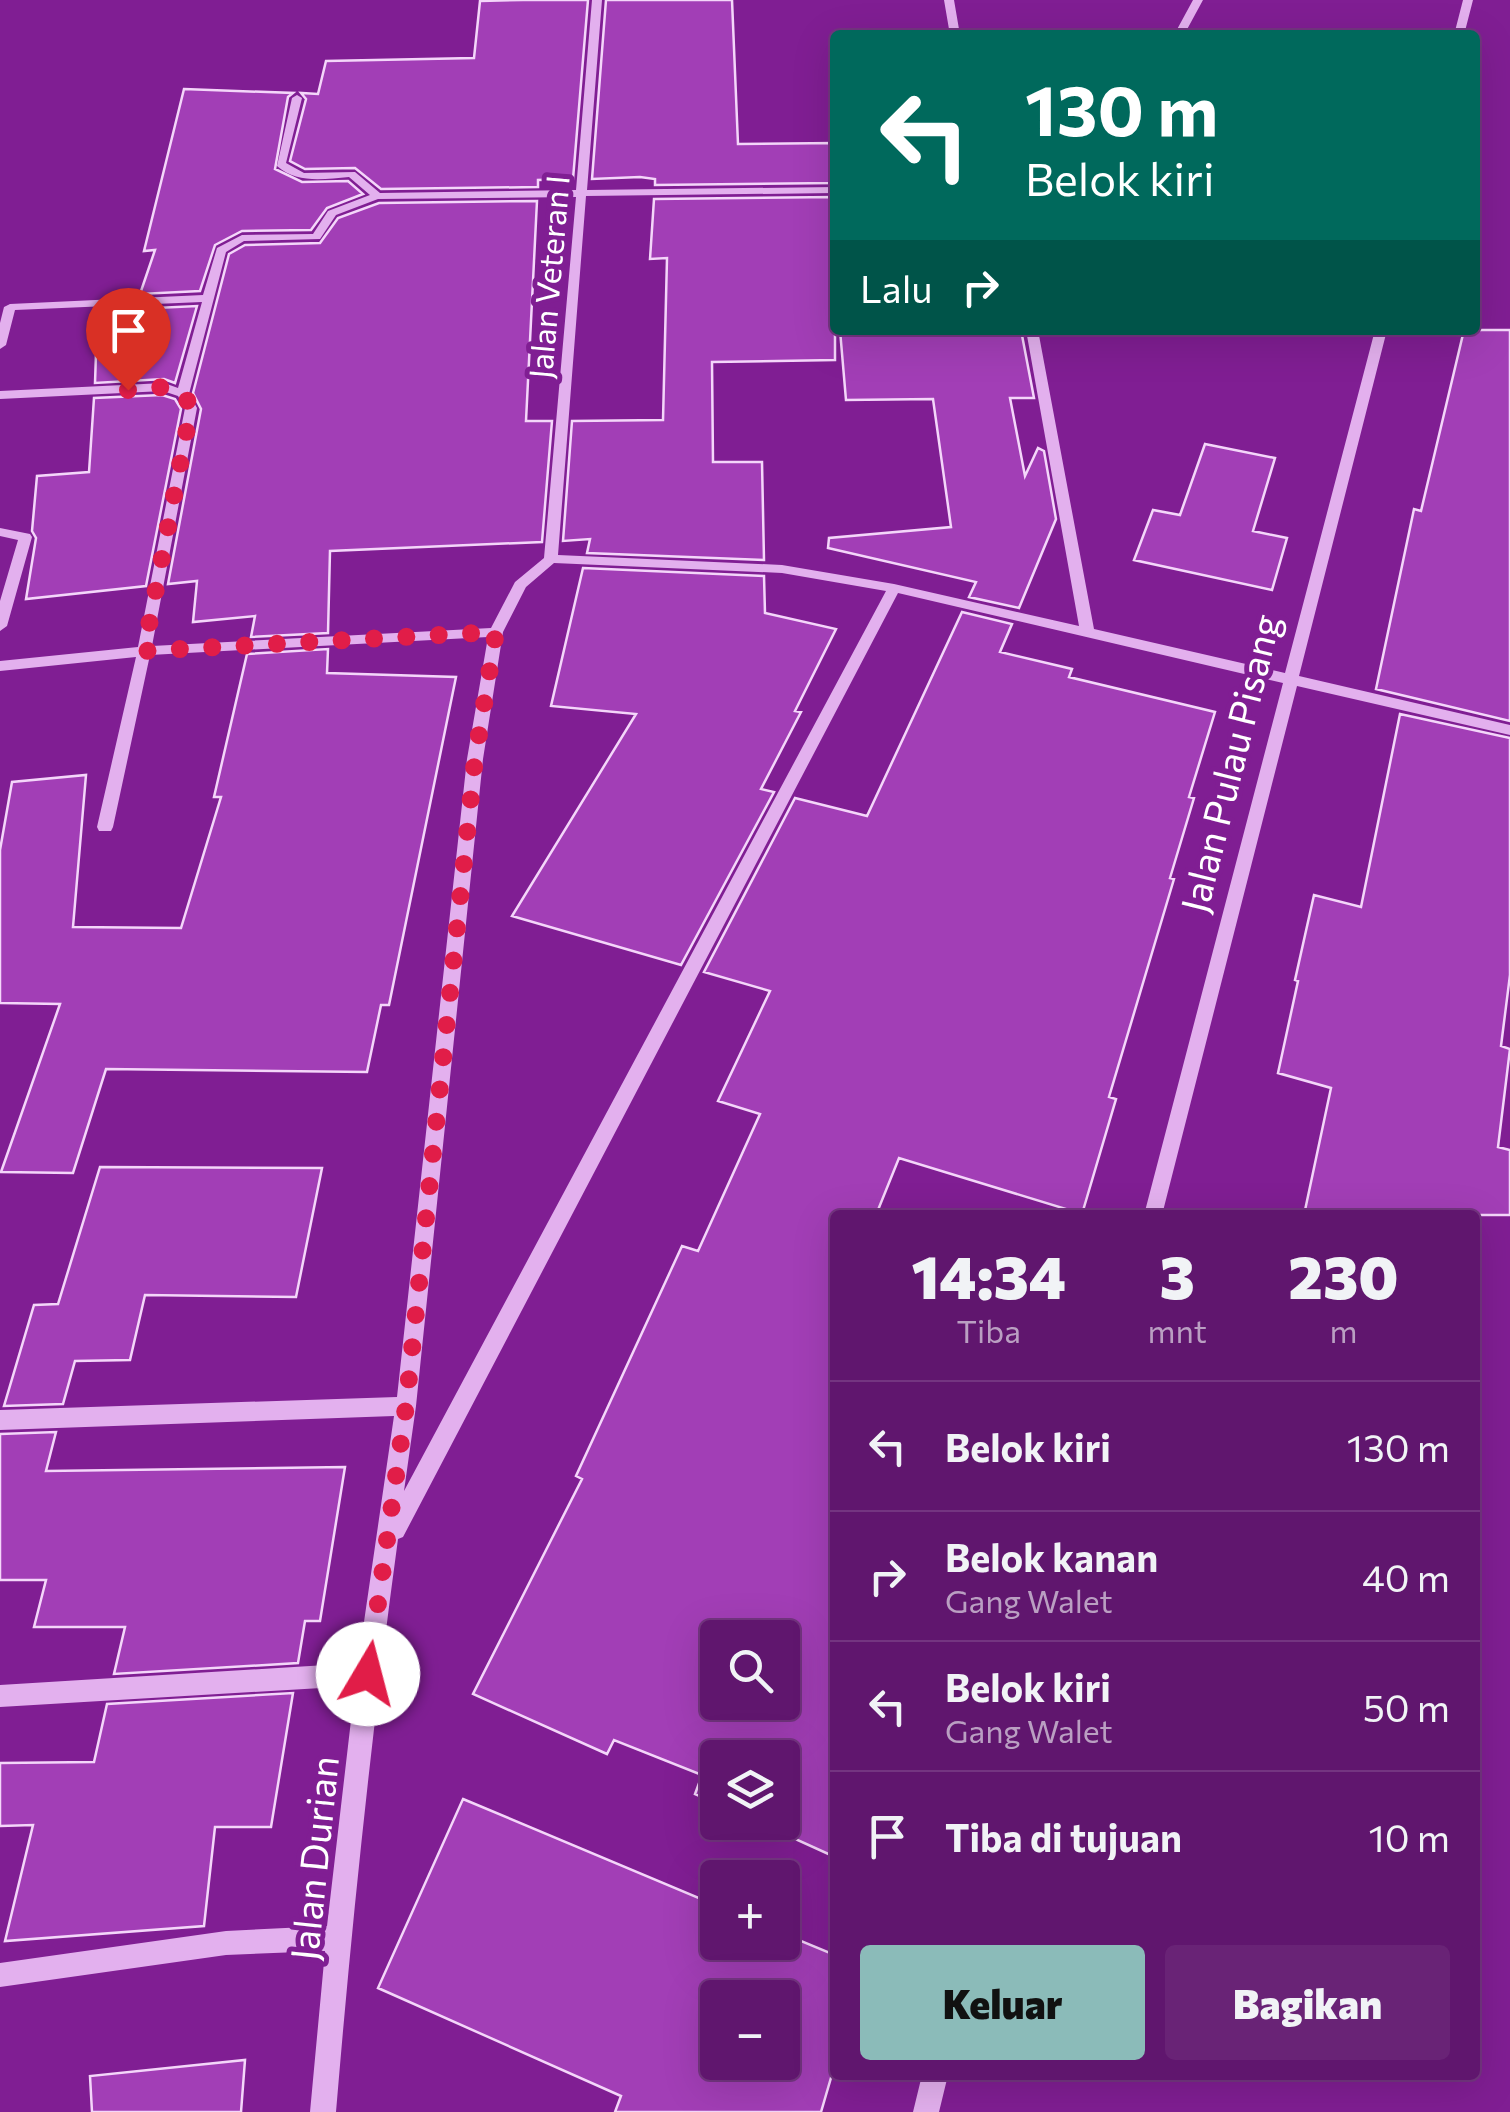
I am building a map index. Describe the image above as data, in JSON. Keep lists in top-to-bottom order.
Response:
{
  "streets": {
    "street": ["Jalan Veteran I", "Jalan Pulau Pisang", "Jalan Durian"]
  },
  "crossings": [
    ["Jalan Veteran I", "Jalan Durian"]
  ],
  "page": {
    "turn": ["130 m", "Belok kiri"],
    "then": "Lalu",
    "eta": [
      "14:34",
      "Tiba",
      "3",
      "mnt",
      "230",
      "m"
    ],
    "list": [
      {
        "name": "Belok kiri",
        "value": "130 m"
      },
      {
        "name": "Belok kanan",
        "note": "Gang Walet",
        "value": "40 m"
      },
      {
        "name": "Belok kiri",
        "note": "Gang Walet",
        "value": "50 m"
      },
      {
        "name": "Tiba di tujuan",
        "value": "10 m"
      }
    ],
    "map_buttons": ["+", "−"],
    "buttons": ["Keluar", "Bagikan"]
  }
}
